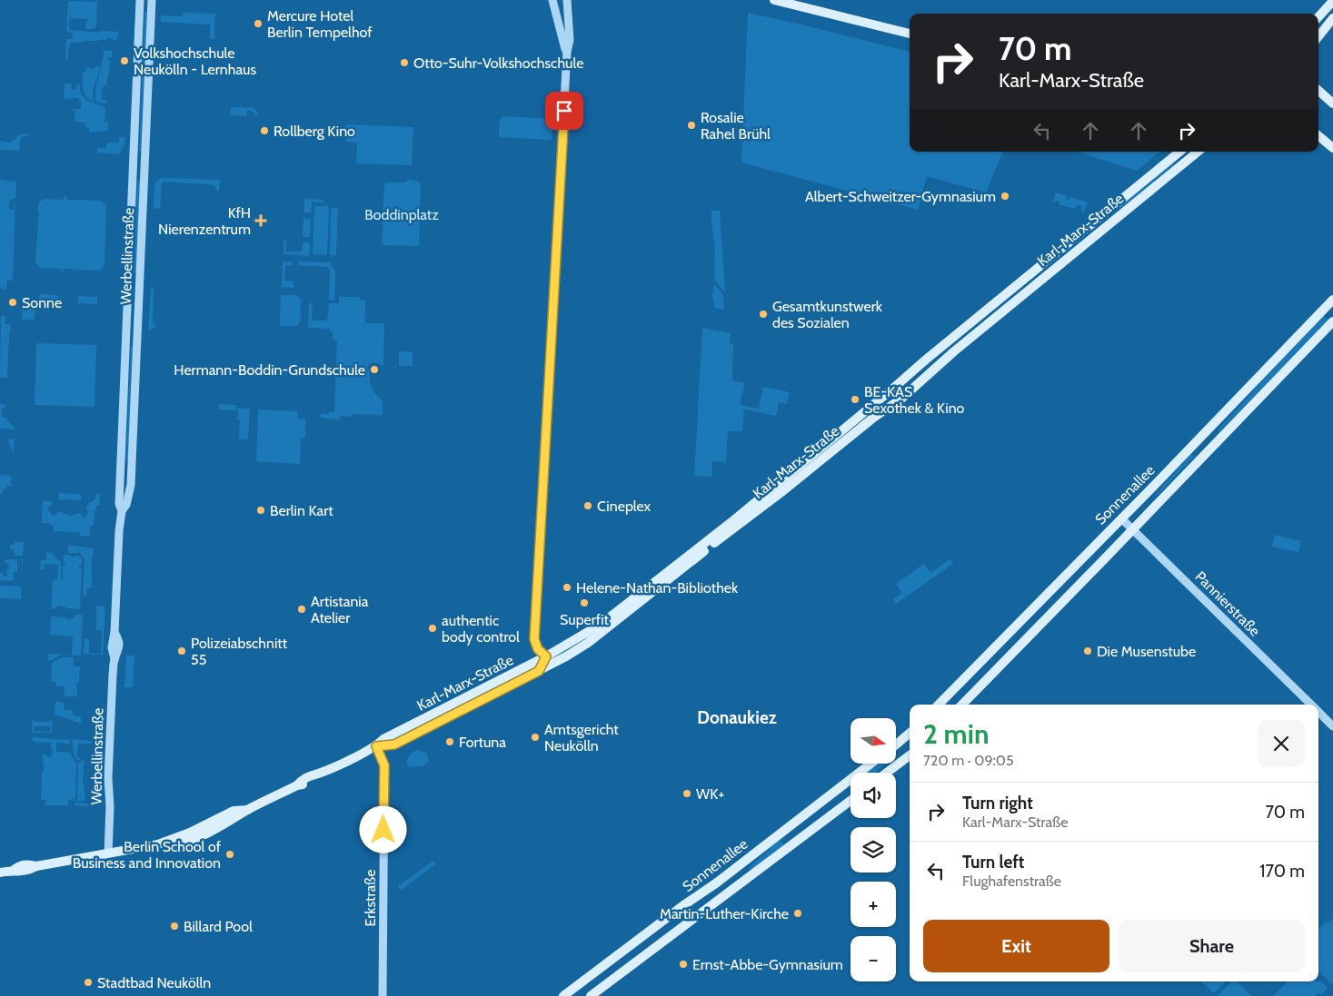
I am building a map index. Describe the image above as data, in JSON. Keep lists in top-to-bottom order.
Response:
{
  "streets": {
    "main road": ["Karl-Marx-Straße", "Sonnenallee"],
    "street": ["Werbellinstraße", "Pannierstraße", "Erkstraße"]
  },
  "crossings": [
    ["Karl-Marx-Straße", "Werbellinstraße"],
    ["Karl-Marx-Straße", "Erkstraße"],
    ["Sonnenallee", "Pannierstraße"]
  ],
  "districts": ["Donaukiez"],
  "parks": ["Boddinplatz"],
  "places": {
    "other": [
      "Mercure Hotel Berlin Tempelhof",
      "Volkshochschule Neukölln - Lernhaus",
      "Otto-Suhr-Volkshochschule",
      "Rosalie Rahel Brühl",
      "Rollberg Kino",
      "Albert-Schweitzer-Gymnasium",
      "Sonne",
      "Gesamtkunstwerk des Sozialen",
      "Hermann-Boddin-Grundschule",
      "BE-KAS Sexothek & Kino",
      "Cineplex",
      "Berlin Kart",
      "Helene-Nathan-Bibliothek",
      "Superfit",
      "Artistania Atelier",
      "authentic body control",
      "Polizeiabschnitt 55",
      "Die Musenstube",
      "Amtsgericht Neukölln",
      "Fortuna",
      "WK+",
      "Berlin School of Business and Innovation",
      "Martin-Luther-Kirche",
      "Billard Pool",
      "Ernst-Abbe-Gymnasium",
      "Stadtbad Neukölln"
    ],
    "health": ["KfH Nierenzentrum"]
  },
  "north": "right",
  "page": {
    "turn": ["70 m", "Karl-Marx-Straße"],
    "heading": ["2 min", "720 m · 09:05"],
    "map_buttons": ["+", "−"],
    "list": [
      {
        "name": "Turn right",
        "note": "Karl-Marx-Straße",
        "value": "70 m"
      },
      {
        "name": "Turn left",
        "note": "Flughafenstraße",
        "value": "170 m"
      }
    ],
    "buttons": ["Exit", "Share"]
  }
}
